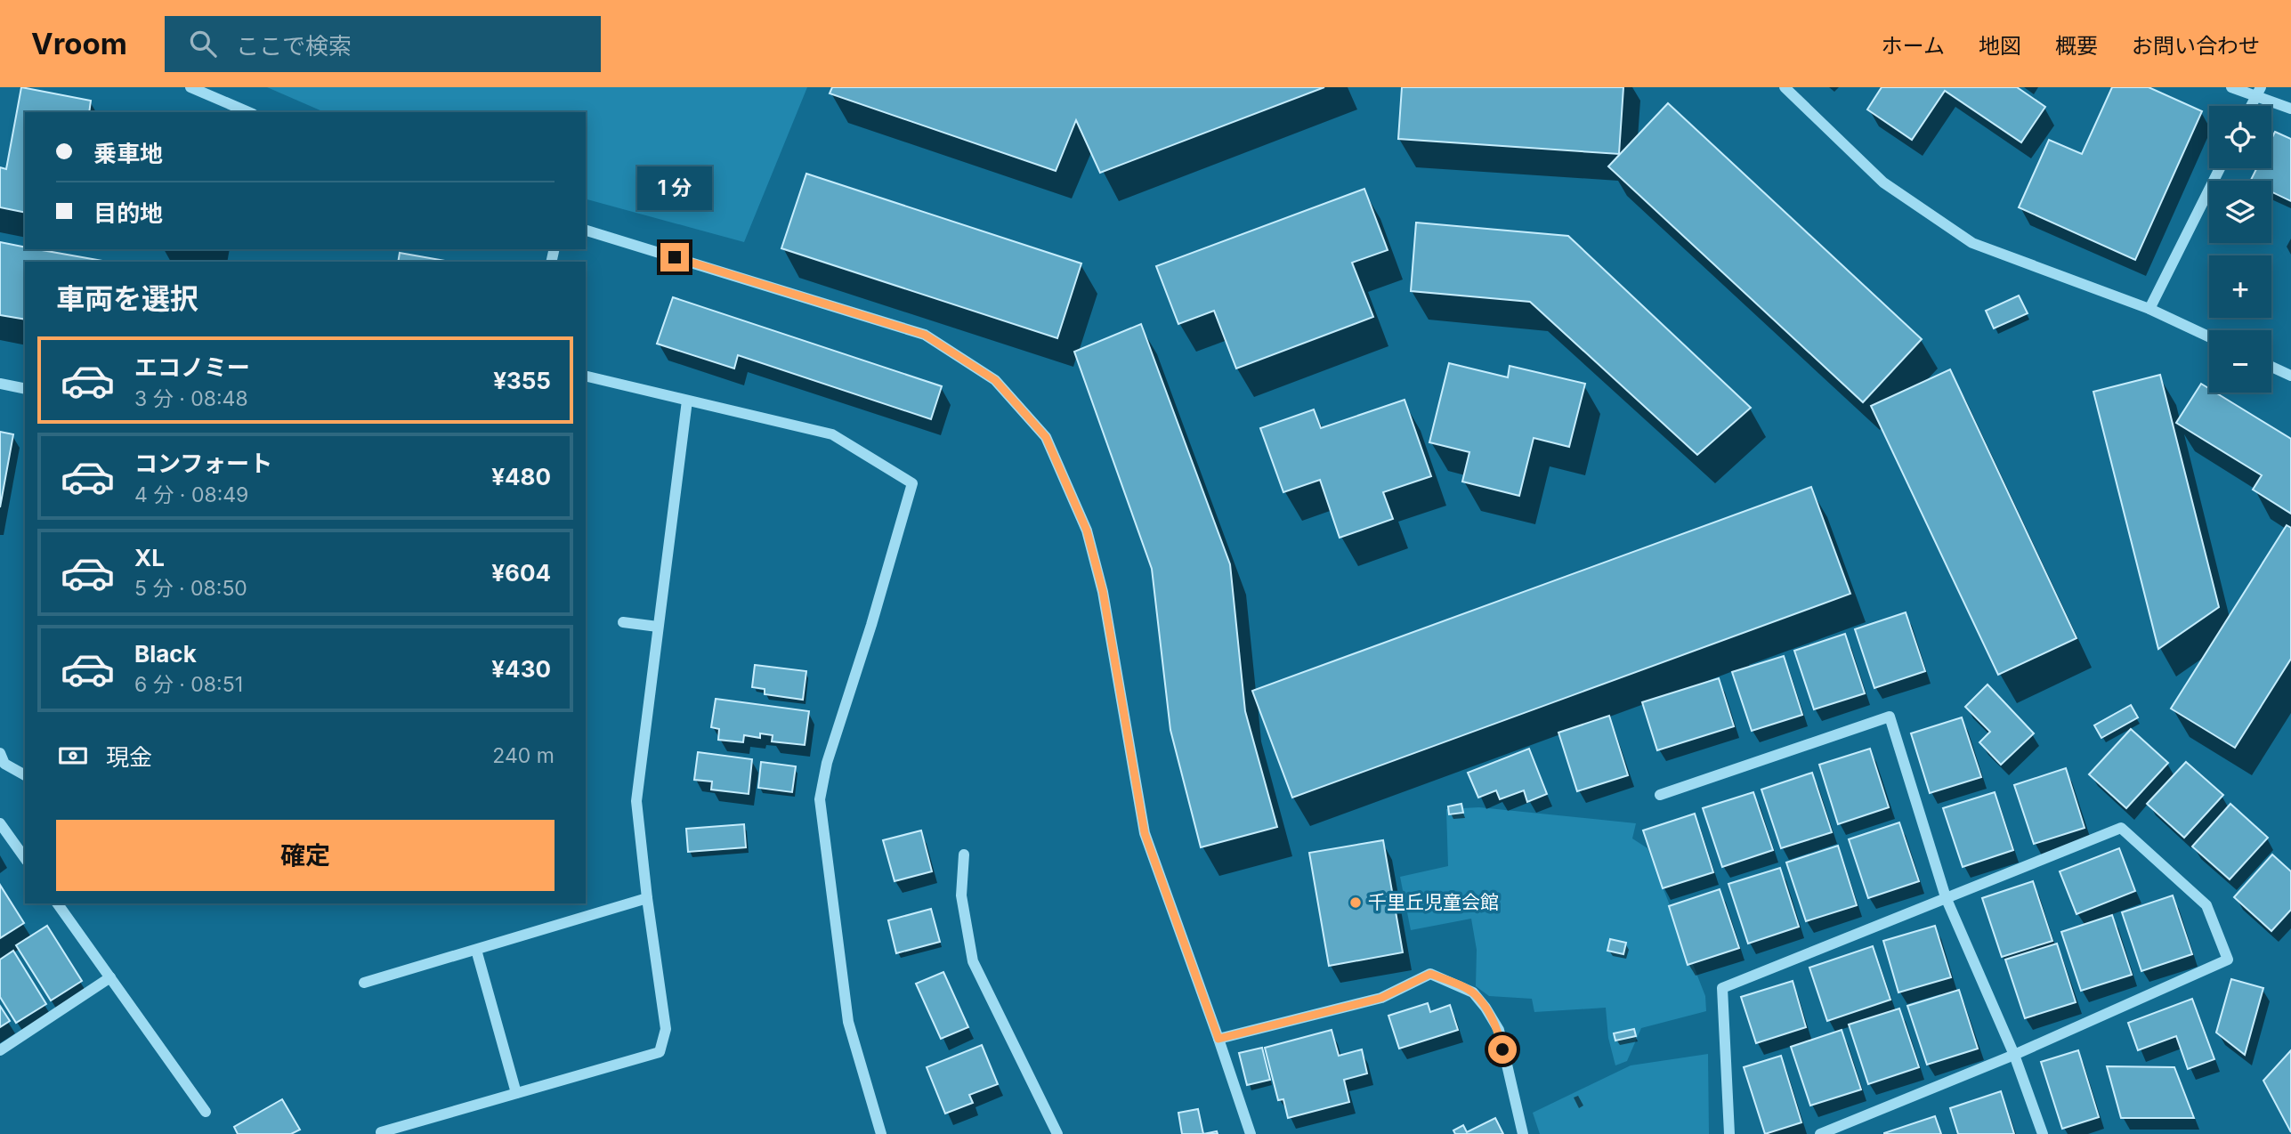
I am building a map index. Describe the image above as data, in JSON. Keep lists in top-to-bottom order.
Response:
{
  "places": ["千里丘児童会館"],
  "page": {
    "header": "Vroom",
    "search": "ここで検索",
    "nav": [
      "ホーム",
      "地図",
      "概要",
      "お問い合わせ"
    ],
    "map_buttons": ["+", "−"],
    "banner": ["乗車地", "目的地"],
    "bubble": "1 分",
    "heading": "車両を選択",
    "list": [
      {
        "name": "エコノミー",
        "note": "3 分 · 08:48",
        "value": "¥355"
      },
      {
        "name": "コンフォート",
        "note": "4 分 · 08:49",
        "value": "¥480"
      },
      {
        "name": "XL",
        "note": "5 分 · 08:50",
        "value": "¥604"
      },
      {
        "name": "Black",
        "note": "6 分 · 08:51",
        "value": "¥430"
      }
    ],
    "pay": ["現金", "240 m"],
    "buttons": "確定"
  }
}
